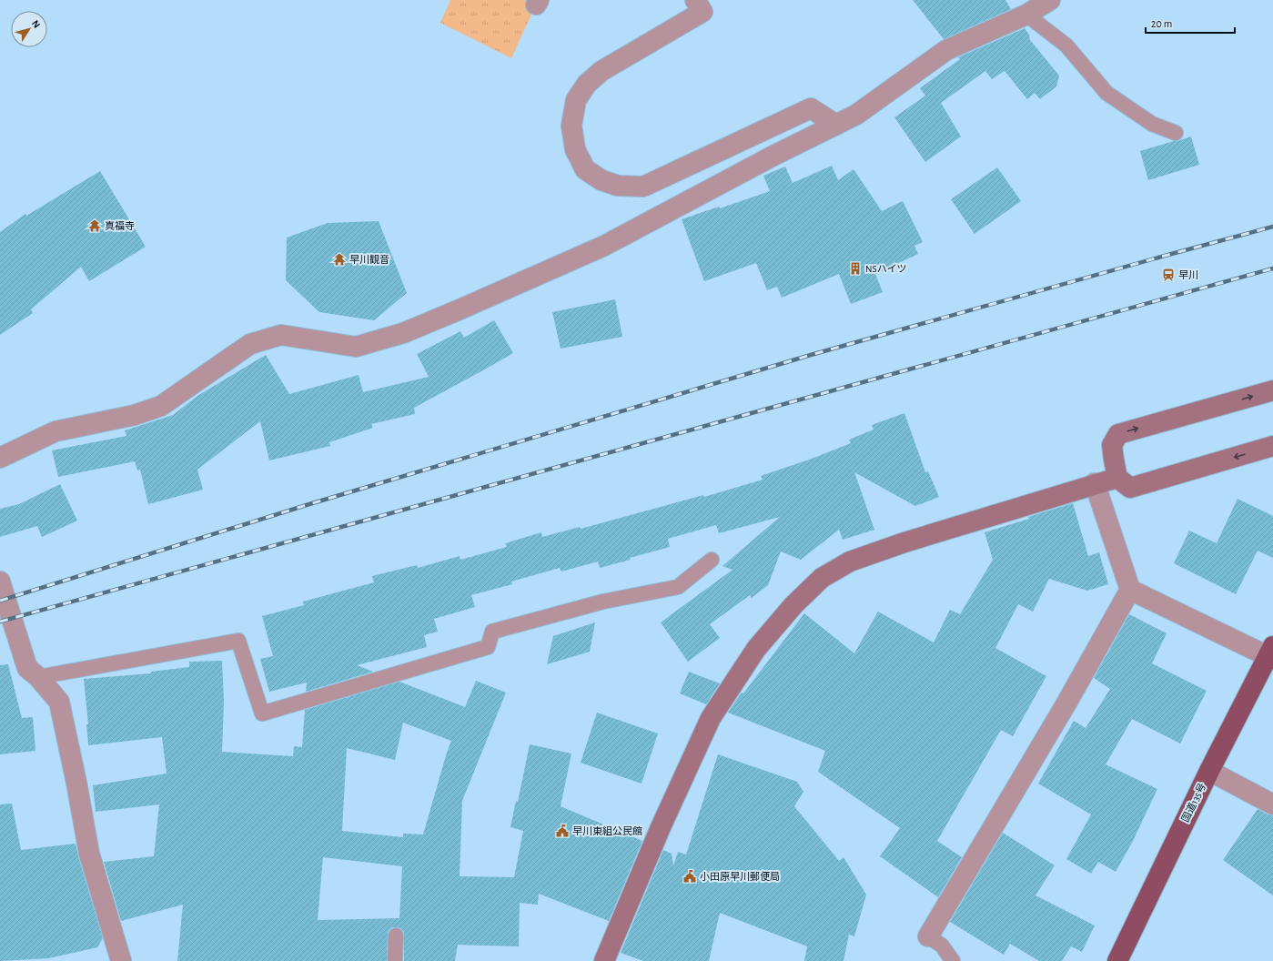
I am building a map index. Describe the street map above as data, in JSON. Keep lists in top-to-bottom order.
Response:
{
  "streets": {
    "highway": ["国道135号"]
  },
  "places": {
    "temple": ["真福寺", "早川観音"],
    "building": ["NSハイツ"],
    "station": ["早川"],
    "public building": ["早川東組公民館", "小田原早川郵便局"]
  },
  "scale_bar": "20 m",
  "north": "top right"
}
